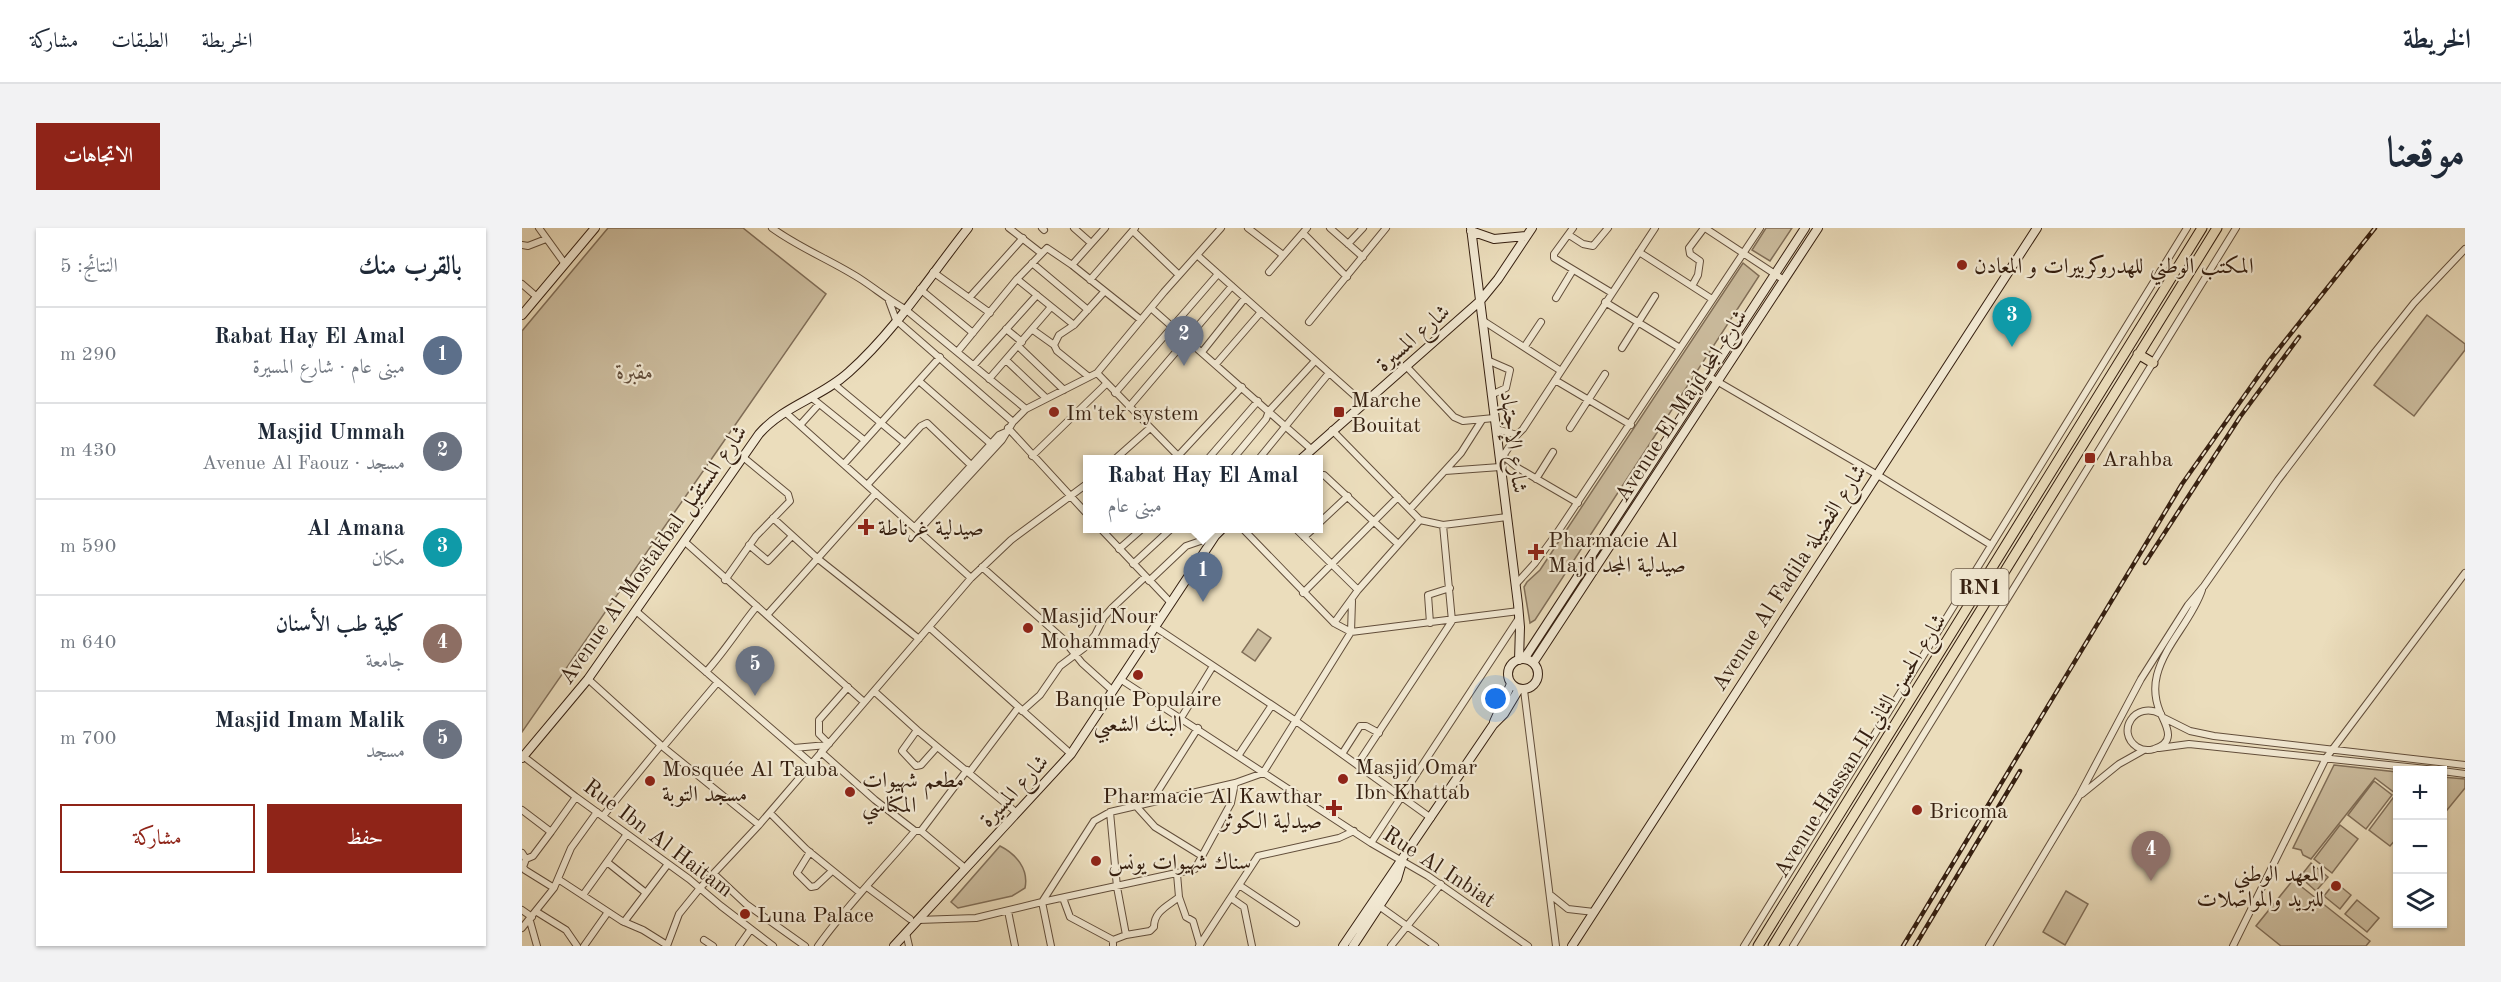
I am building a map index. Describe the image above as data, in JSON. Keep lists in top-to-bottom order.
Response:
{
  "streets": {
    "main road": ["RN1", "Avenue Hassan II شارع الحسن الثاني"],
    "street": [
      "شارع المسيرة",
      "Avenue El Majdشارع المجد",
      "شارع الإجتهاد",
      "Avenue Al Mostakbal شارع المستقبل",
      "Avenue Al Fadila شارع الفضيلة",
      "Rue Ibn Al Haitam",
      "Rue Al Inbiat"
    ]
  },
  "crossings": [
    ["شارع المسيرة", "شارع الإجتهاد"],
    ["شارع المسيرة", "Rue Al Inbiat"],
    ["Avenue El Majdشارع المجد", "شارع الإجتهاد"],
    ["Avenue Al Mostakbal شارع المستقبل", "Rue Ibn Al Haitam"]
  ],
  "parks": ["مقبرة"],
  "places": {
    "other": [
      "المكتب الوطني للهدروكربيرات و المعادن",
      "Im'tek system",
      "Masjid Nour Mohammady",
      "Banque Populaire البنك الشعبي",
      "Masjid Omar Ibn Khattab",
      "Mosquée Al Tauba مسجد التوبة",
      "مطعم شهيوات المكناسي",
      "Bricoma",
      "سناك شهيوات يونس",
      "المعهد الوطني للبريد والمواصلات",
      "Luna Palace"
    ],
    "transit": ["Marche Bouitat", "Arahba"],
    "health": ["صيدلية غرناطة", "Pharmacie Al Majd صيدلية المجد", "Pharmacie Al Kawthar صيدلية الكوثر"]
  },
  "page": {
    "header": "الخريطة",
    "nav": ["الخريطة", "الطبقات", "مشاركة"],
    "title": "موقعنا",
    "buttons": [
      "الاتجاهات",
      ["حفظ", "مشاركة"]
    ],
    "heading": ["بالقرب منك", "النتائج: 5"],
    "pins": [
      "3",
      "2",
      "1",
      "5",
      "4"
    ],
    "list": [
      {
        "mark": "1",
        "name": "Rabat Hay El Amal",
        "note": "مبنى عام · شارع المسيرة",
        "value": "290 m"
      },
      {
        "mark": "2",
        "name": "Masjid Ummah",
        "note": "مسجد · Avenue Al Faouz",
        "value": "430 m"
      },
      {
        "mark": "3",
        "name": "Al Amana",
        "note": "مكان",
        "value": "590 m"
      },
      {
        "mark": "4",
        "name": "كلية طب الأسنان",
        "note": "جامعة",
        "value": "640 m"
      },
      {
        "mark": "5",
        "name": "Masjid Imam Malik",
        "note": "مسجد",
        "value": "700 m"
      }
    ],
    "popup": ["Rabat Hay El Amal", "مبنى عام"],
    "map_buttons": ["+", "−"]
  }
}
